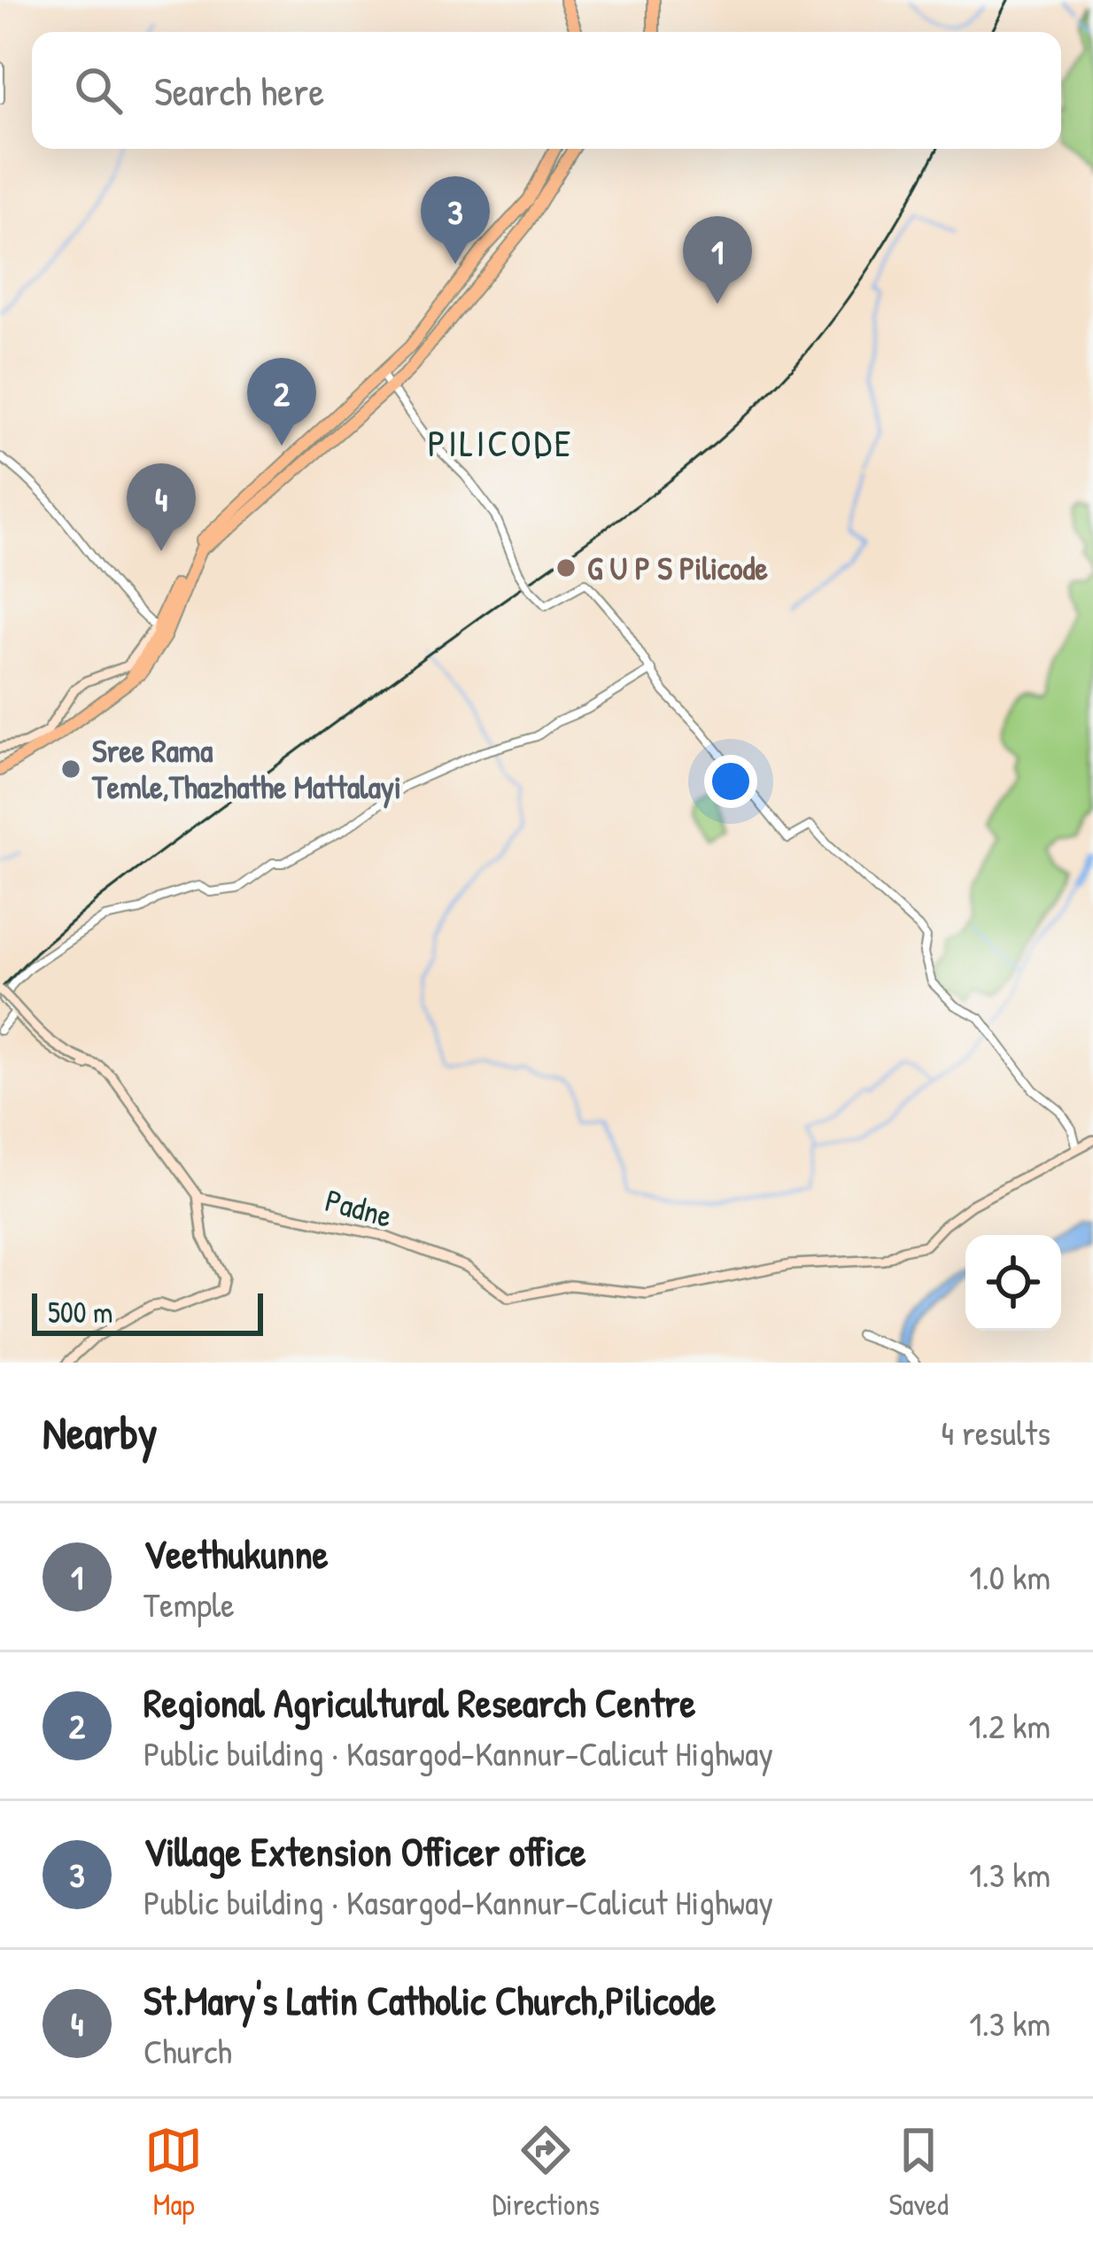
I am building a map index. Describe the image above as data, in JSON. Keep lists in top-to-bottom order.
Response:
{
  "streets": {
    "main road": ["Padne"]
  },
  "districts": ["PILICODE"],
  "places": ["G U P S Pilicode", "Sree Rama Temle,Thazhathe Mattalayi"],
  "scale_bar": "500 m",
  "page": {
    "search": "Search here",
    "pins": [
      "3",
      "1",
      "2",
      "4"
    ],
    "scale": "500 m",
    "heading": ["Nearby", "4 results"],
    "list": [
      {
        "mark": "1",
        "name": "Veethukunne",
        "note": "Temple",
        "value": "1.0 km"
      },
      {
        "mark": "2",
        "name": "Regional Agricultural Research Centre",
        "note": "Public building · Kasargod-Kannur-Calicut Highway",
        "value": "1.2 km"
      },
      {
        "mark": "3",
        "name": "Village Extension Officer office",
        "note": "Public building · Kasargod-Kannur-Calicut Highway",
        "value": "1.3 km"
      },
      {
        "mark": "4",
        "name": "St.Mary's Latin Catholic Church,Pilicode",
        "note": "Church",
        "value": "1.3 km"
      }
    ],
    "nav": ["Map", "Directions", "Saved"]
  }
}
